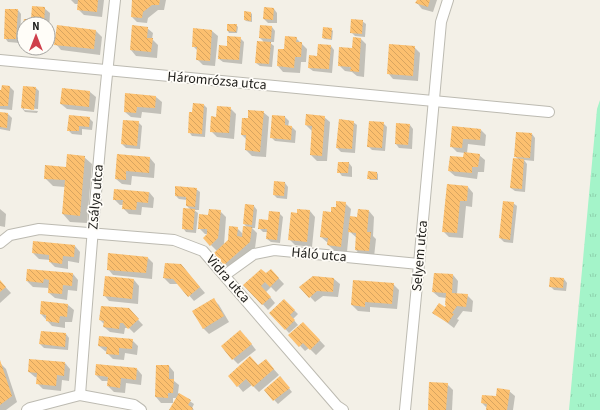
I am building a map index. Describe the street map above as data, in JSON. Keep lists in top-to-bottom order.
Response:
{
  "streets": {
    "street": [
      "Háromrózsa utca",
      "Zsálya utca",
      "Háló utca",
      "Selyem utca",
      "Vidra utca"
    ]
  },
  "crossings": [
    ["Háromrózsa utca", "Zsálya utca"],
    ["Háromrózsa utca", "Selyem utca"],
    ["Zsálya utca", "Vidra utca"],
    ["Háló utca", "Selyem utca"],
    ["Háló utca", "Vidra utca"]
  ],
  "north": "top"
}
